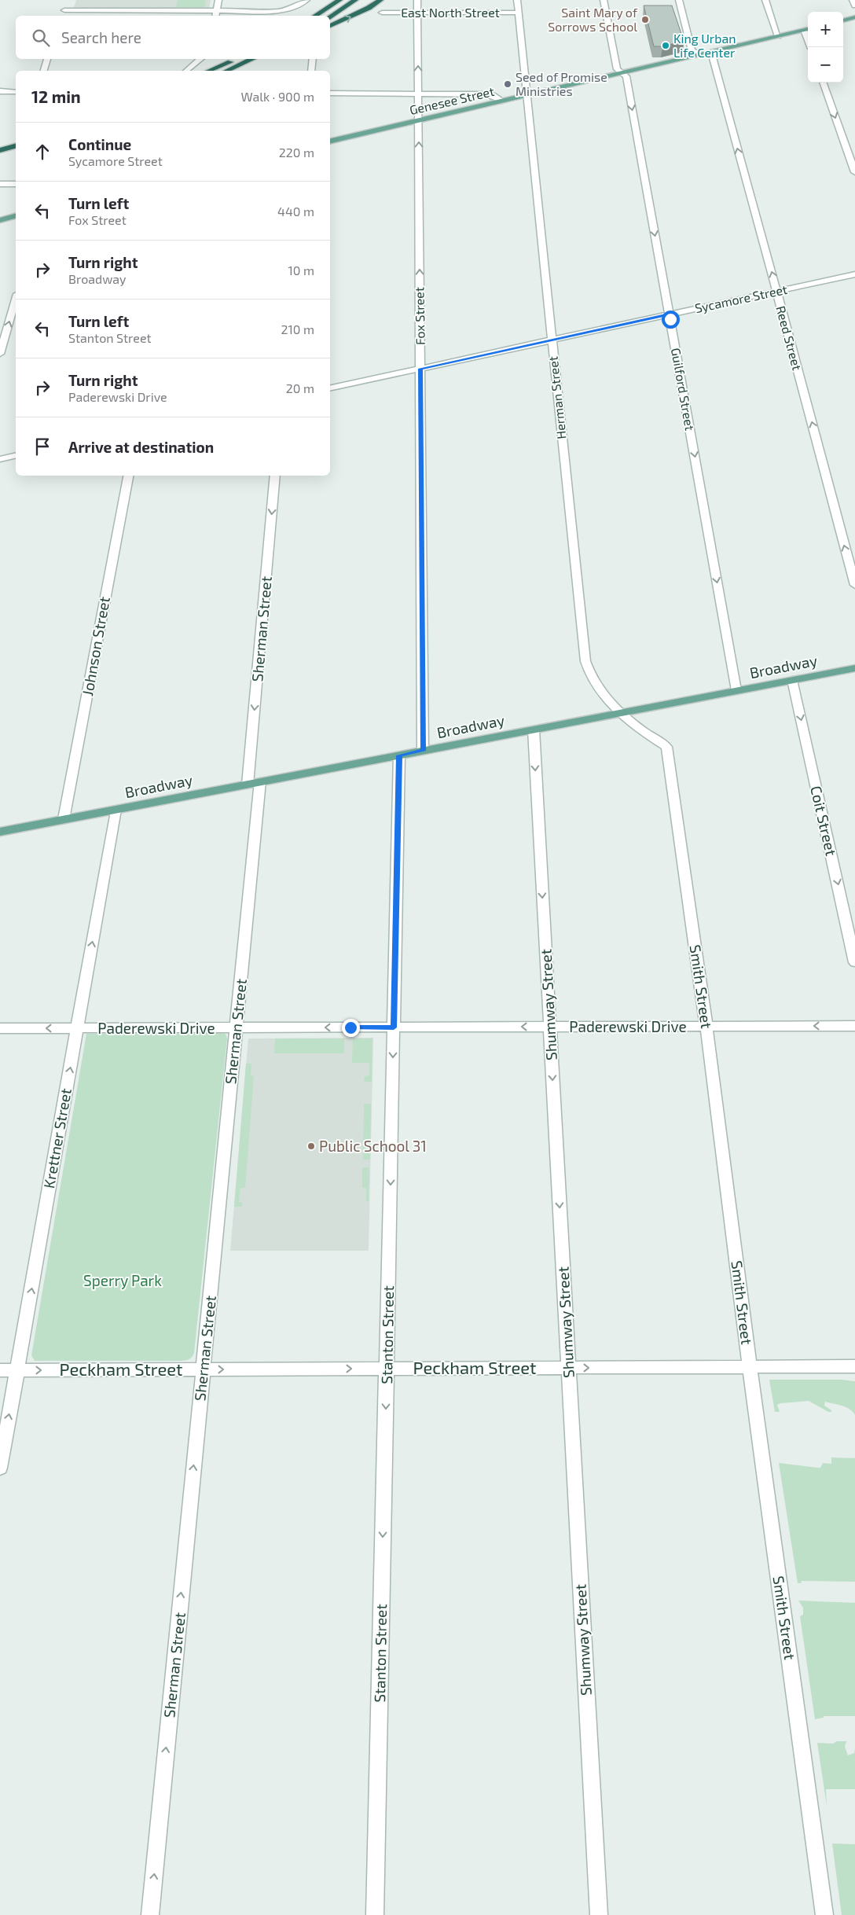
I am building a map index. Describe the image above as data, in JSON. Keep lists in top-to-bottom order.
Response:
{
  "streets": {
    "main road": ["Genesee Street", "Broadway"],
    "street": [
      "East North Street",
      "Sycamore Street",
      "Fox Street",
      "Reed Street",
      "Guilford Street",
      "Herman Street",
      "Sherman Street",
      "Johnson Street",
      "Coit Street",
      "Smith Street",
      "Shumway Street",
      "Paderewski Drive",
      "Krettner Street",
      "Stanton Street",
      "Peckham Street"
    ]
  },
  "crossings": [
    ["East North Street", "Fox Street"],
    ["East North Street", "Herman Street"],
    ["Genesee Street", "Fox Street"],
    ["Genesee Street", "Reed Street"],
    ["Genesee Street", "Guilford Street"],
    ["Genesee Street", "Herman Street"],
    ["Sycamore Street", "Fox Street"],
    ["Sycamore Street", "Reed Street"],
    ["Sycamore Street", "Guilford Street"],
    ["Sycamore Street", "Herman Street"],
    ["Fox Street", "Broadway"],
    ["Guilford Street", "Broadway"],
    ["Herman Street", "Broadway"],
    ["Herman Street", "Smith Street"],
    ["Sherman Street", "Broadway"],
    ["Sherman Street", "Paderewski Drive"],
    ["Sherman Street", "Peckham Street"],
    ["Johnson Street", "Broadway"],
    ["Broadway", "Coit Street"],
    ["Broadway", "Smith Street"],
    ["Broadway", "Shumway Street"],
    ["Broadway", "Krettner Street"],
    ["Broadway", "Stanton Street"],
    ["Smith Street", "Paderewski Drive"],
    ["Smith Street", "Peckham Street"],
    ["Shumway Street", "Paderewski Drive"],
    ["Shumway Street", "Peckham Street"],
    ["Paderewski Drive", "Krettner Street"],
    ["Paderewski Drive", "Stanton Street"],
    ["Krettner Street", "Peckham Street"],
    ["Stanton Street", "Peckham Street"]
  ],
  "one_way": [
    "Fox Street",
    "Reed Street",
    "Guilford Street",
    "Coit Street",
    "Shumway Street",
    "Paderewski Drive",
    "Krettner Street",
    "Stanton Street",
    "Peckham Street"
  ],
  "parks": ["Sperry Park"],
  "places": [
    "Saint Mary of Sorrows School",
    "King Urban Life Center",
    "Seed of Promise Ministries",
    "Public School 31"
  ],
  "page": {
    "map_buttons": ["+", "−"],
    "search": "Search here",
    "heading": ["12 min", "Walk · 900 m"],
    "list": [
      ["Continue", "Sycamore Street", "220 m"],
      ["Turn left", "Fox Street", "440 m"],
      ["Turn right", "Broadway", "10 m"],
      ["Turn left", "Stanton Street", "210 m"],
      ["Turn right", "Paderewski Drive", "20 m"],
      "Arrive at destination"
    ]
  }
}
